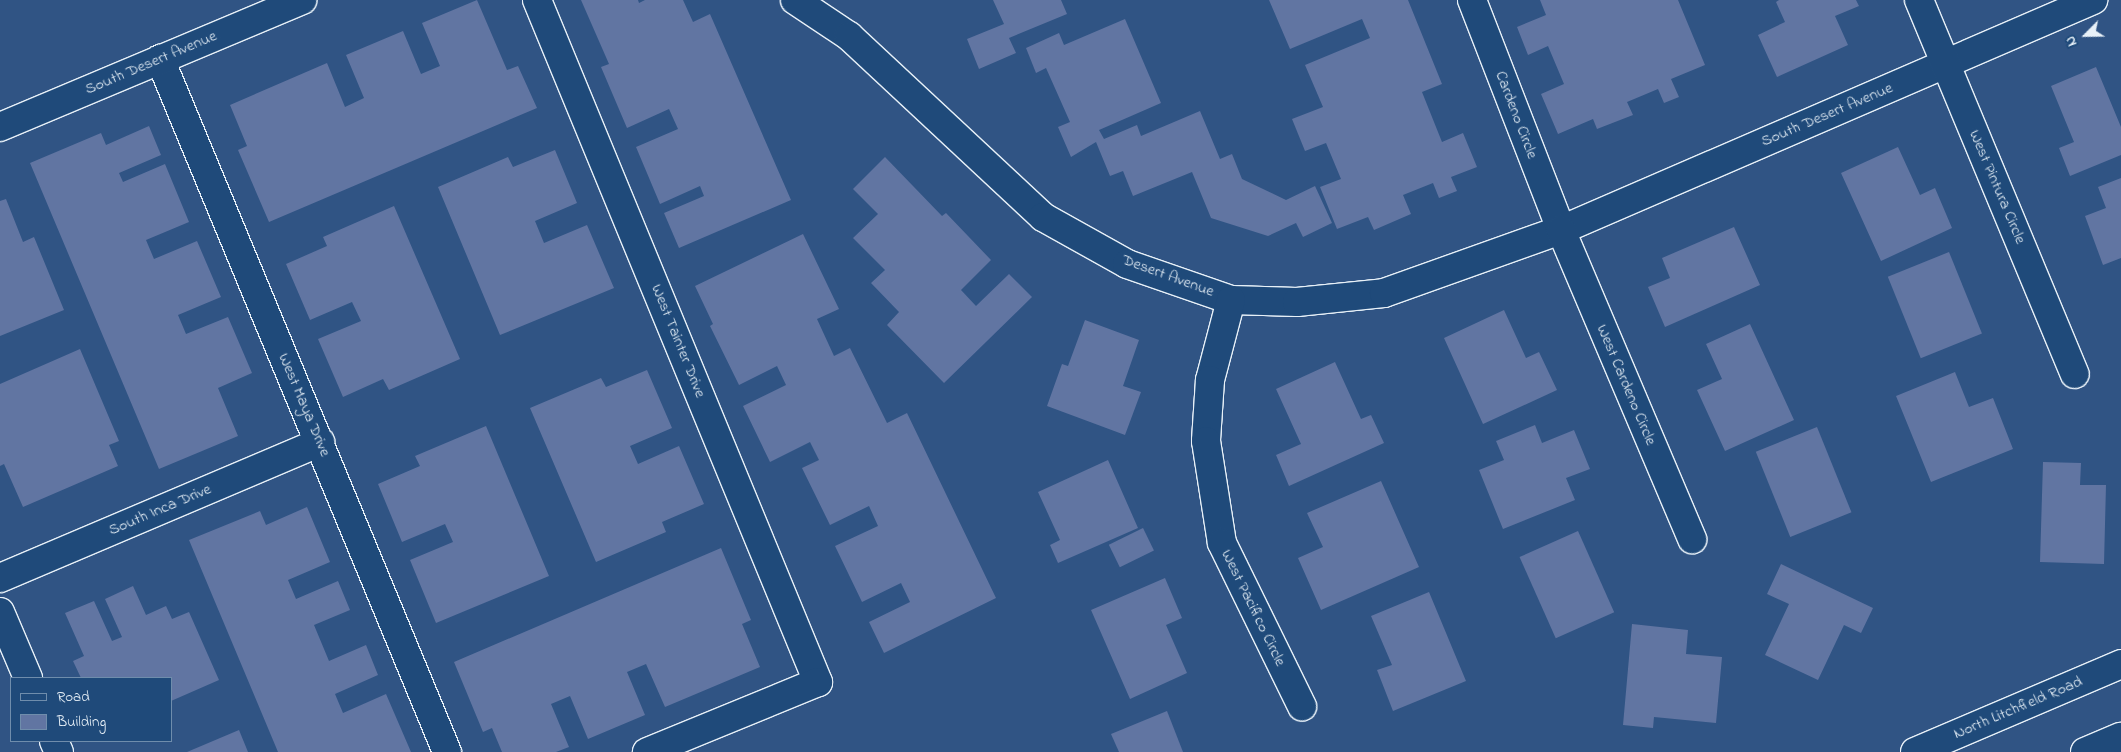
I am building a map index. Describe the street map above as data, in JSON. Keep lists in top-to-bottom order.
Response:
{
  "streets": {
    "street": [
      "South Desert Avenue",
      "Cardeno Circle",
      "West Pintura Circle",
      "Desert Avenue",
      "West Tainter Drive",
      "West Cardeno Circle",
      "West Maya Drive",
      "South Inca Drive",
      "West Pacifico Circle",
      "North Litchfield Road"
    ]
  },
  "crossings": [
    ["South Desert Avenue", "Cardeno Circle"],
    ["South Desert Avenue", "West Pintura Circle"],
    ["South Desert Avenue", "Desert Avenue"],
    ["South Desert Avenue", "West Cardeno Circle"],
    ["South Desert Avenue", "West Maya Drive"],
    ["Cardeno Circle", "Desert Avenue"],
    ["Cardeno Circle", "West Cardeno Circle"],
    ["Desert Avenue", "West Cardeno Circle"],
    ["Desert Avenue", "West Pacifico Circle"],
    ["West Maya Drive", "South Inca Drive"]
  ],
  "legend": ["Road", "Building"],
  "north": "bottom left"
}
